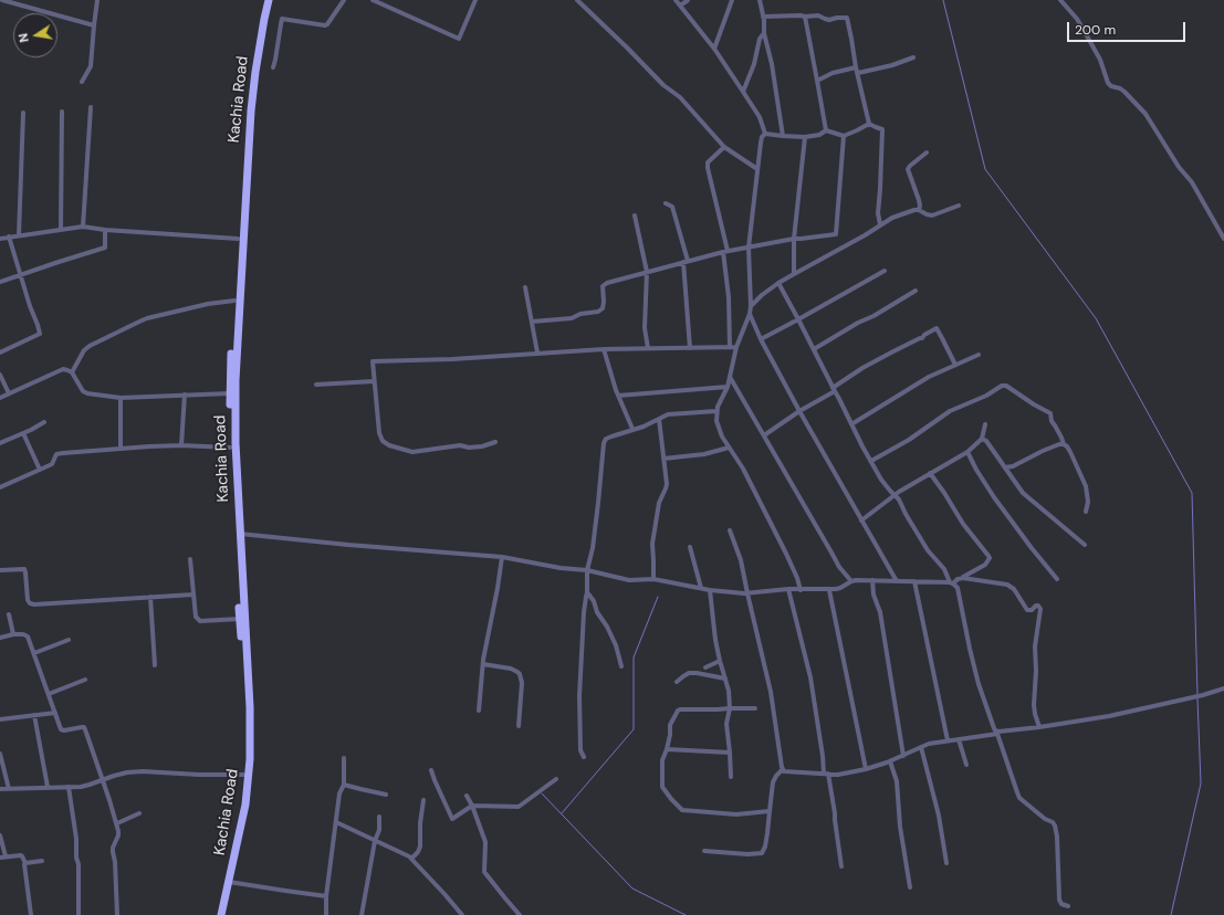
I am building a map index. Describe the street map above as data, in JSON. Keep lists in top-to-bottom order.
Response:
{
  "streets": {
    "highway": ["Kachia Road"]
  },
  "scale_bar": "200 m",
  "north": "left"
}
